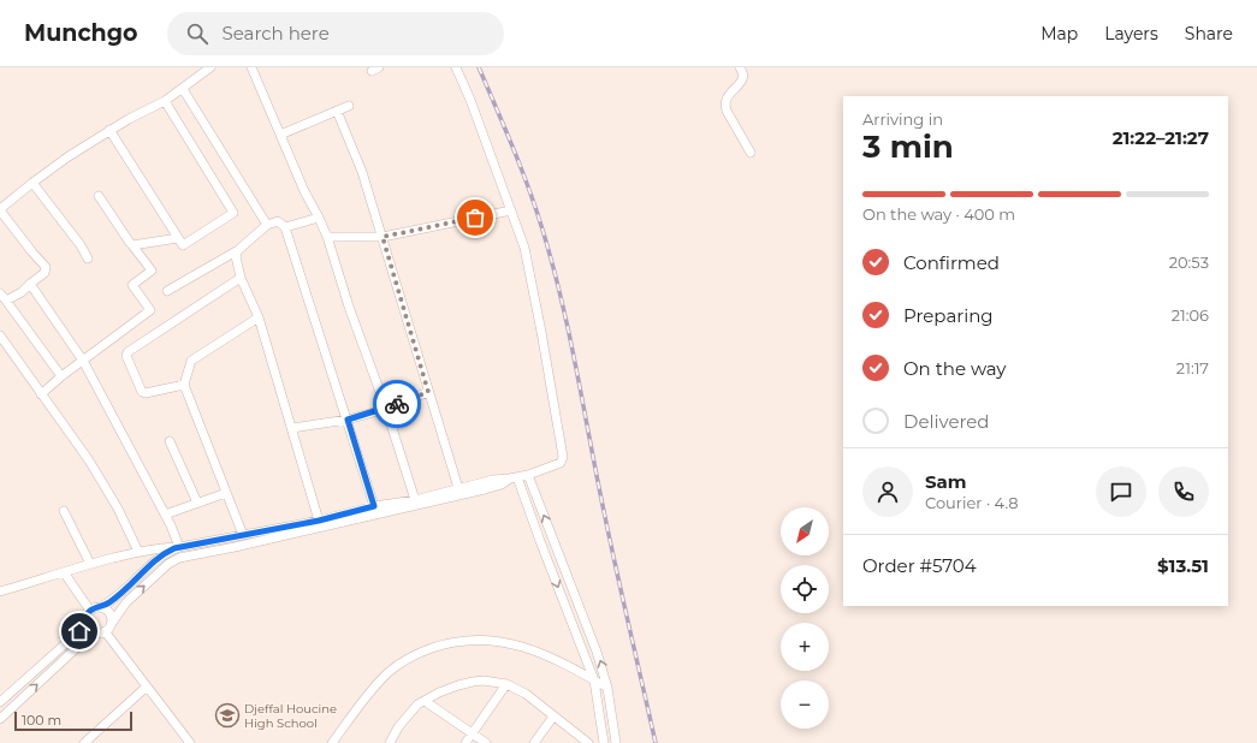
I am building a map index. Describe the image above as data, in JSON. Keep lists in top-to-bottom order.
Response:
{
  "places": {
    "school or university": ["Djeffal Houcine High School"]
  },
  "scale_bar": "100 m",
  "north": "bottom left",
  "page": {
    "header": "Munchgo",
    "search": "Search here",
    "nav": ["Map", "Layers", "Share"],
    "heading": ["3 min", "Arriving in", "21:22–21:27"],
    "panel": [
      "Sam",
      "Courier · 4.8",
      "Order #5704",
      "$13.51"
    ],
    "bar": "On the way · 400 m",
    "list": [
      ["Confirmed", "20:53"],
      ["Preparing", "21:06"],
      ["On the way", "21:17"],
      "Delivered"
    ],
    "map_buttons": ["+", "−"],
    "scale": "100 m"
  }
}
